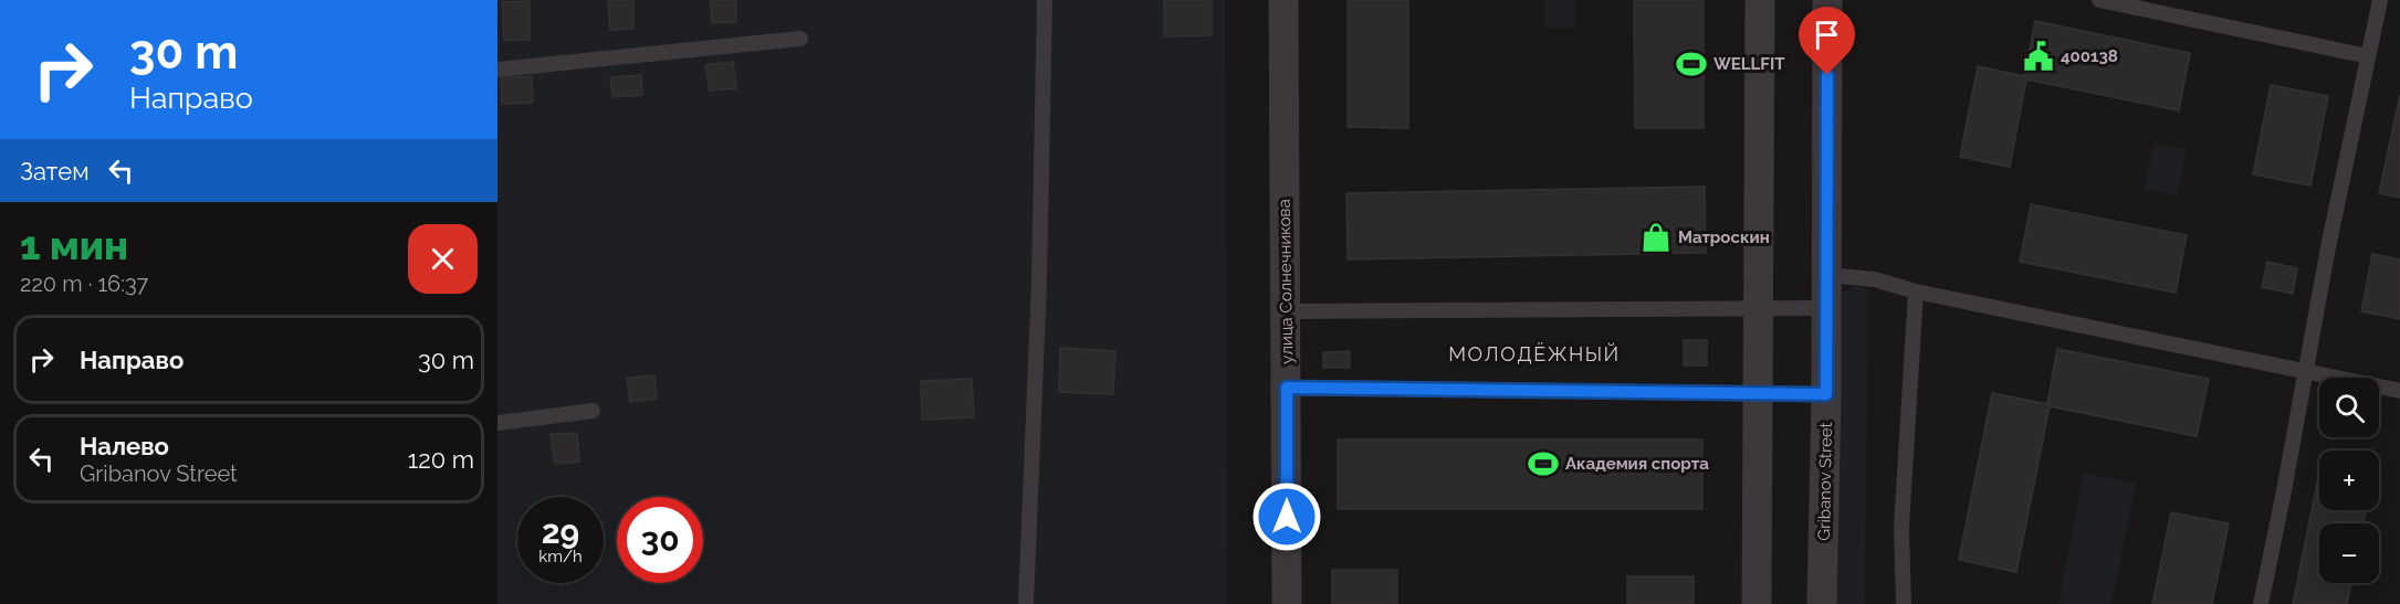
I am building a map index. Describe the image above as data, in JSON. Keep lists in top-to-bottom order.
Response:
{
  "streets": {
    "street": ["улица Солнечникова", "Gribanov Street"]
  },
  "districts": ["МОЛОДЁЖНЫЙ"],
  "places": {
    "public building": ["400138"],
    "sports": ["WELLFIT", "Академия спорта"],
    "shop": ["Матроскин"]
  },
  "page": {
    "turn": ["30 m", "Направо"],
    "then": "Затем",
    "heading": ["1 мин", "220 m · 16:37"],
    "list": [
      {
        "name": "Направо",
        "value": "30 m"
      },
      {
        "name": "Налево",
        "note": "Gribanov Street",
        "value": "120 m"
      }
    ],
    "map_buttons": ["+", "−"],
    "speed": "29 km/h",
    "limit": "30"
  }
}
